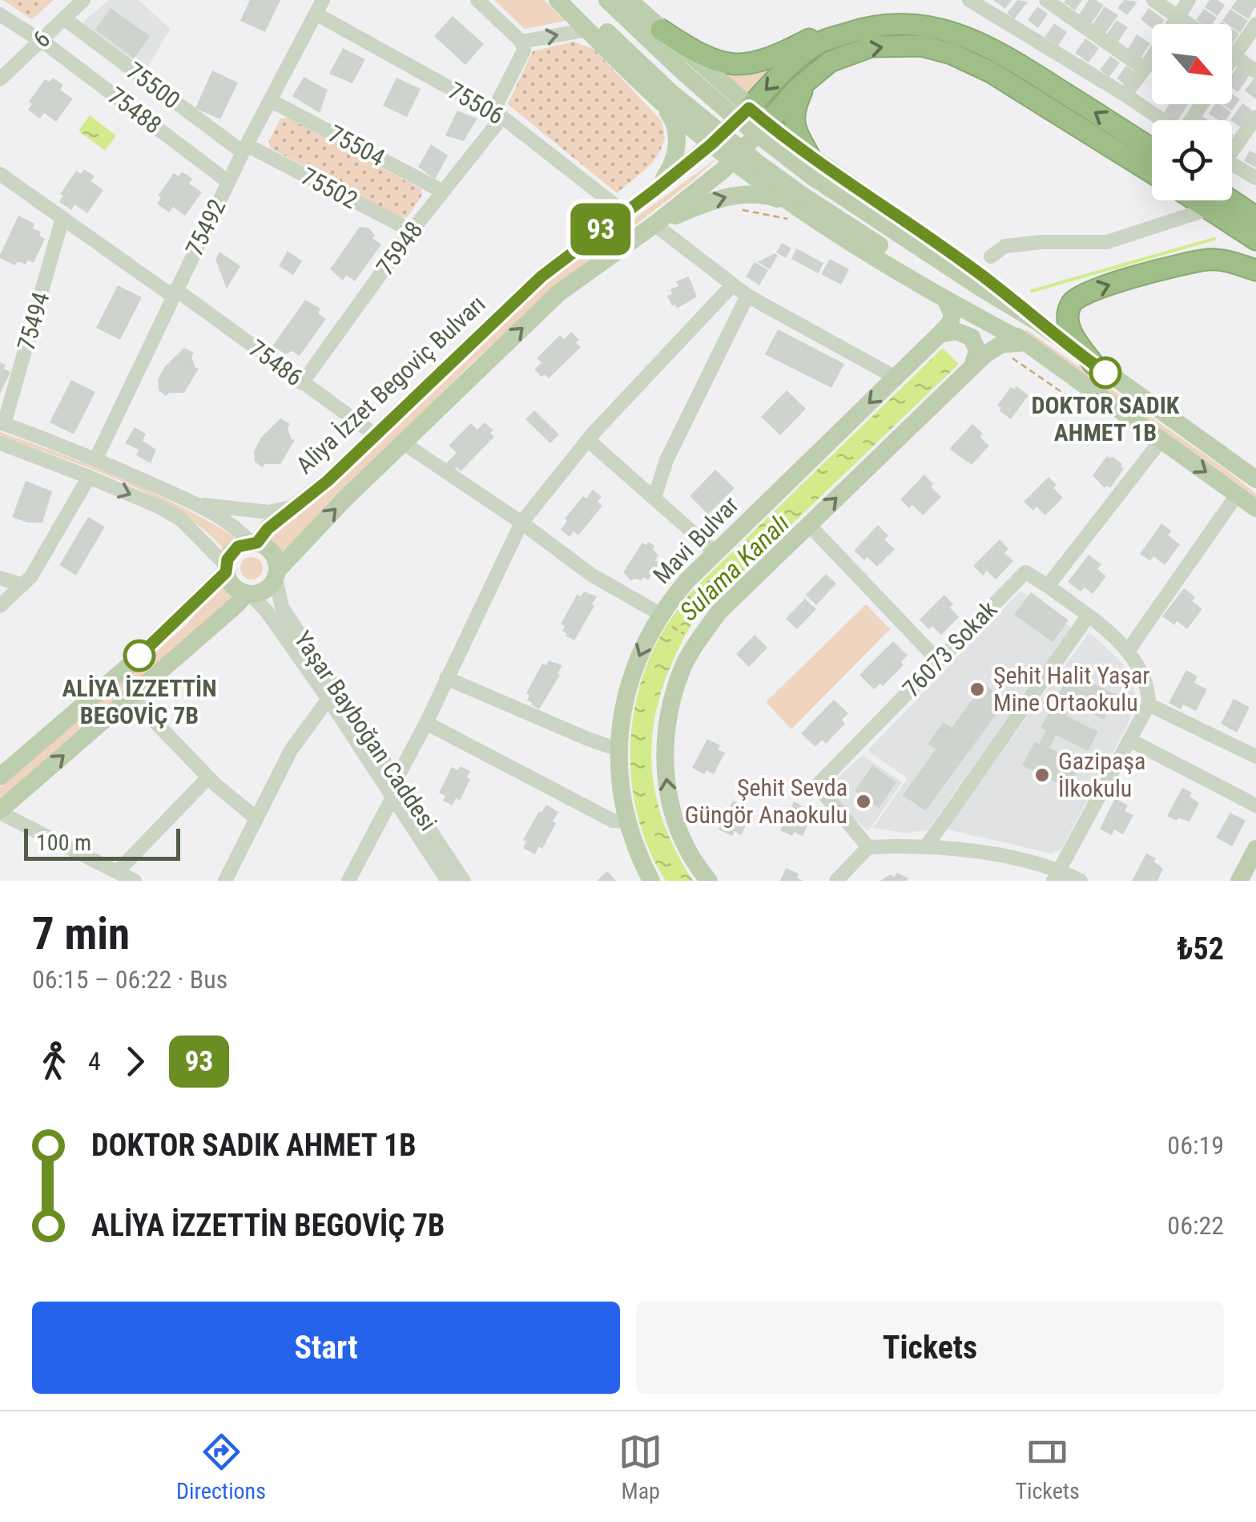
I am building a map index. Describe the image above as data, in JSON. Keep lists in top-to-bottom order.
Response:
{
  "streets": {
    "main road": ["Aliya İzzet Begoviç Bulvarı", "Mavi Bulvar"],
    "street": [
      "6",
      "75500",
      "75506",
      "75488",
      "75504",
      "75502",
      "75492",
      "75948",
      "75494",
      "75486",
      "76073 Sokak",
      "Yaşar Bayboğan Caddesi"
    ]
  },
  "crossings": [
    ["6", "75500"],
    ["6", "75488"],
    ["75500", "75502"],
    ["75500", "75492"],
    ["75506", "75492"],
    ["75506", "75948"],
    ["75506", "Aliya İzzet Begoviç Bulvarı"],
    ["75488", "75492"],
    ["75504", "75492"],
    ["75504", "75948"],
    ["75502", "75492"],
    ["75502", "75948"],
    ["75492", "75486"],
    ["75948", "75486"],
    ["75494", "75486"],
    ["75486", "Aliya İzzet Begoviç Bulvarı"],
    ["Aliya İzzet Begoviç Bulvarı", "Yaşar Bayboğan Caddesi"]
  ],
  "water": ["Sulama Kanalı"],
  "places": [
    "DOKTOR SADIK AHMET 1B",
    "ALİYA İZZETTİN BEGOVİÇ 7B",
    "Şehit Halit Yaşar Mine Ortaokulu",
    "Gazipaşa İlkokulu",
    "Şehit Sevda Güngör Anaokulu"
  ],
  "lines": ["bus line 93"],
  "scale_bar": "100 m",
  "north": "bottom right",
  "page": {
    "on_map": "93",
    "scale": "100 m",
    "heading": ["7 min", "06:15 – 06:22 · Bus", "₺52"],
    "legs": ["4", "93"],
    "list": [
      {
        "name": "DOKTOR SADIK AHMET 1B",
        "value": "06:19"
      },
      {
        "name": "ALİYA İZZETTİN BEGOVİÇ 7B",
        "value": "06:22"
      }
    ],
    "buttons": ["Start", "Tickets"],
    "tabs": ["Directions", "Map", "Tickets"]
  }
}
